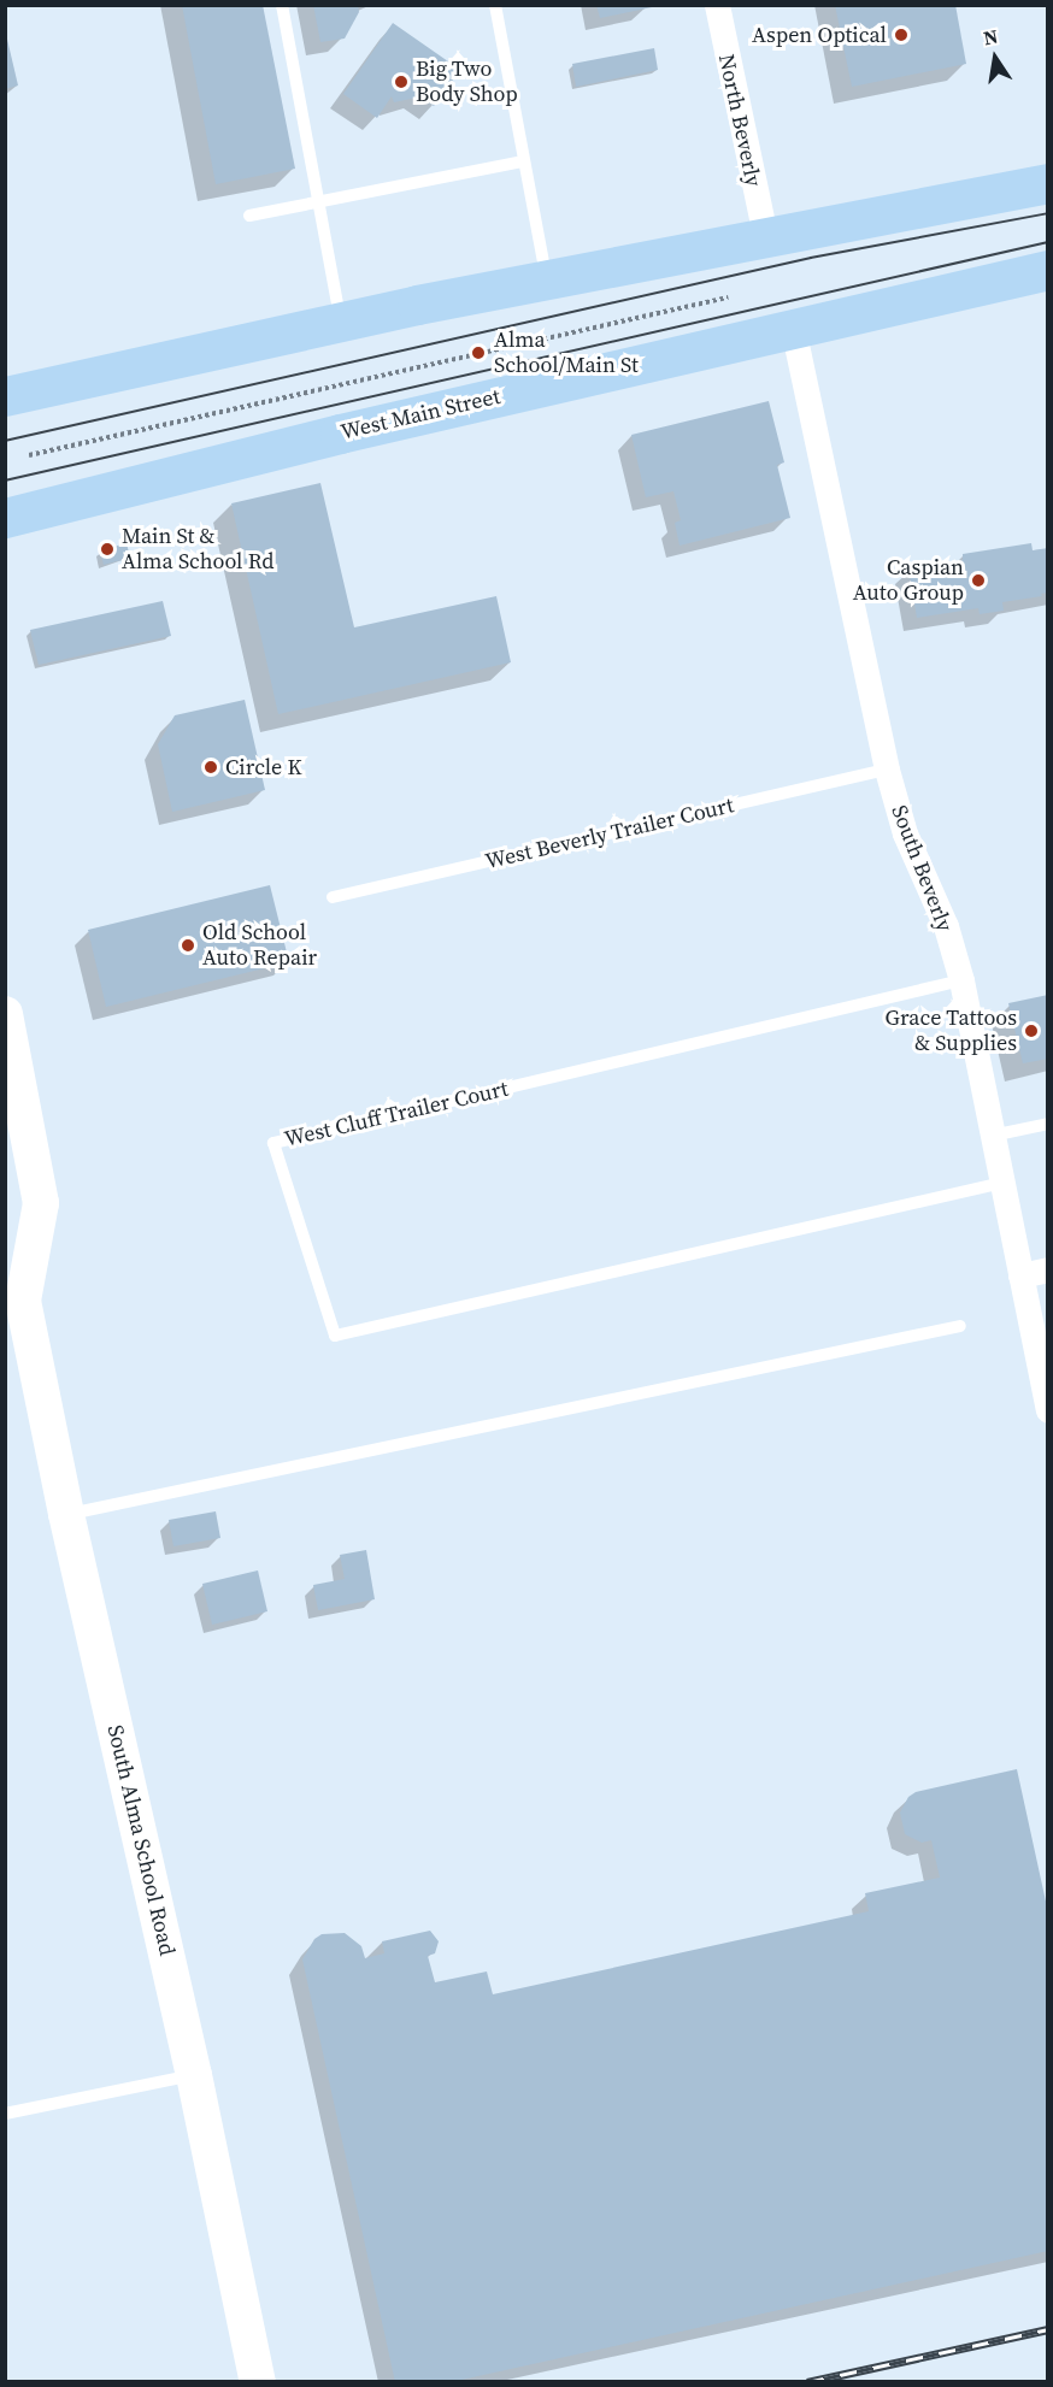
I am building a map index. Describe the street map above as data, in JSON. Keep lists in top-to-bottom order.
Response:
{
  "streets": {
    "main road": ["West Main Street", "South Alma School Road"],
    "street": ["North Beverly", "South Beverly"],
    "lane": ["West Beverly Trailer Court", "West Cluff Trailer Court"]
  },
  "crossings": [
    ["West Main Street", "South Beverly"],
    ["West Beverly Trailer Court", "South Beverly"],
    ["South Beverly", "West Cluff Trailer Court"]
  ],
  "places": [
    "Aspen Optical",
    "Big Two Body Shop",
    "Alma School/Main St",
    "Main St & Alma School Rd",
    "Caspian Auto Group",
    "Circle K",
    "Old School Auto Repair",
    "Grace Tattoos & Supplies"
  ],
  "north": "top"
}
